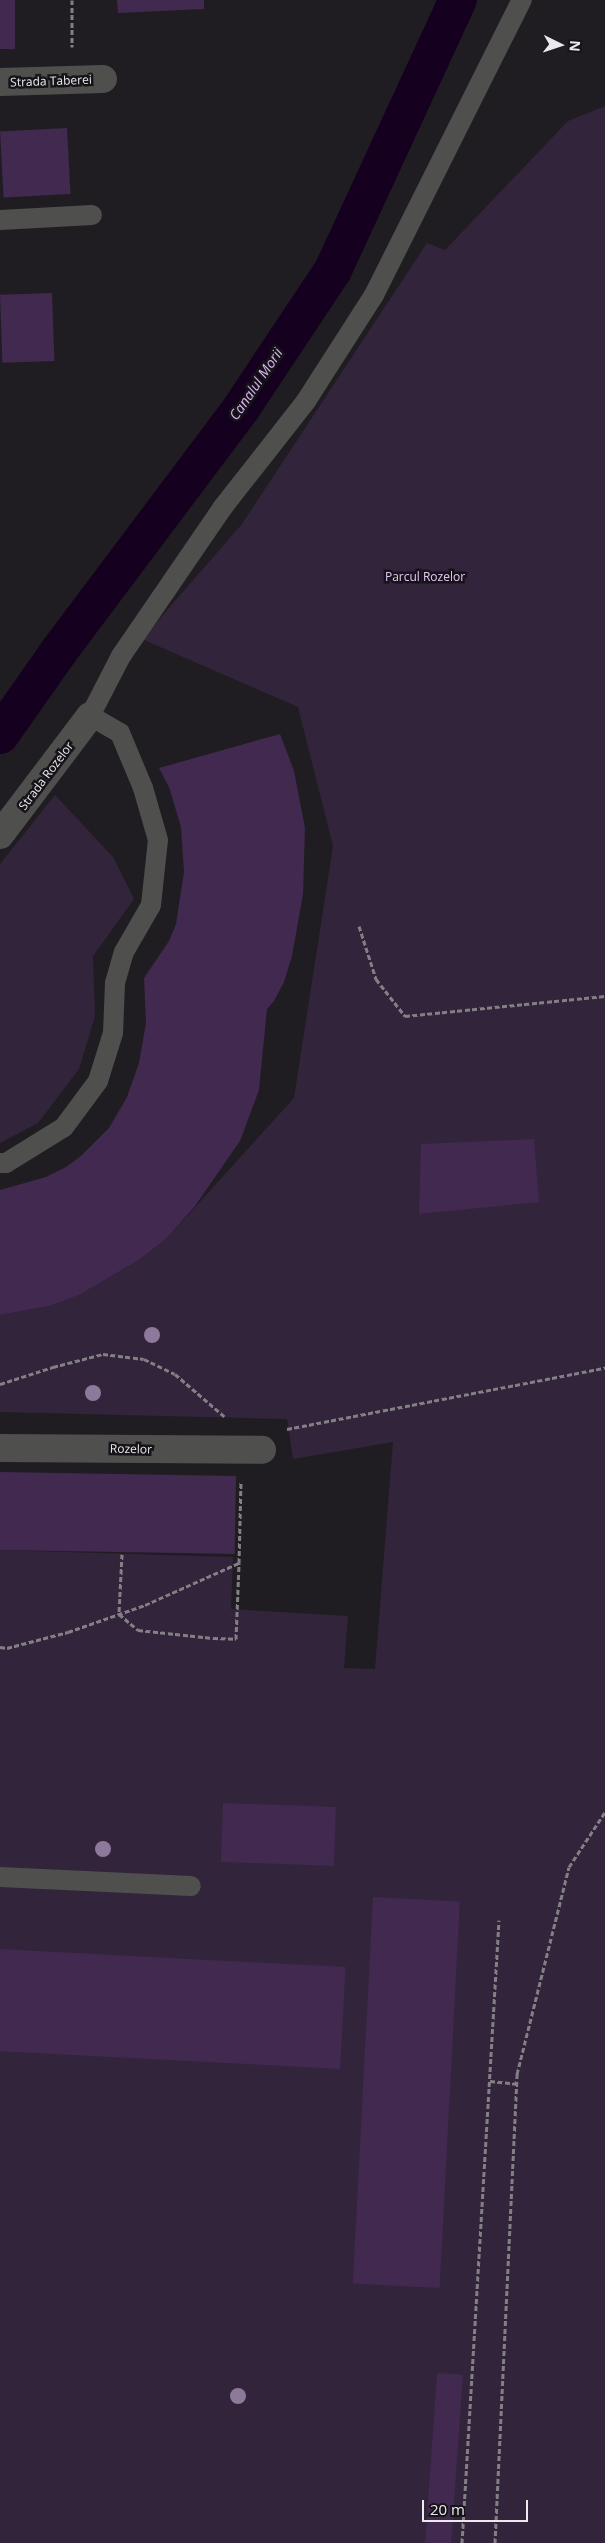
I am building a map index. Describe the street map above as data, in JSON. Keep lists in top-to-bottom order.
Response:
{
  "streets": {
    "street": ["Strada Taberei", "Strada Rozelor", "Rozelor"]
  },
  "water": ["Canalul Morii"],
  "parks": ["Parcul Rozelor"],
  "scale_bar": "20 m",
  "north": "right"
}
